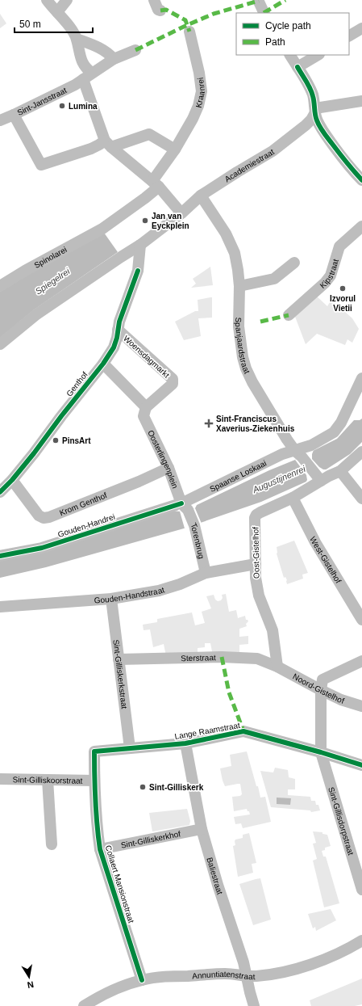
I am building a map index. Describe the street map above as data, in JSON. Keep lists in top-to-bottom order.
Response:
{
  "streets": {
    "street": [
      "Kraanrei",
      "Sint-Jansstraat",
      "Academiestraat",
      "Spinolarei",
      "Kipstraat",
      "Spanjaardstraat",
      "Woensdagmarkt",
      "Genthof",
      "Oosterlingenplein",
      "Spaanse Loskaai",
      "Krom Genthof",
      "Gouden-Handrei",
      "Torenbrug",
      "Oost-Gistelhof",
      "West-Gistelhof",
      "Gouden-Handstraat",
      "Sterstraat",
      "Sint-Gilliskerkstraat",
      "Noord-Gistelhof",
      "Lange Raamstraat",
      "Sint-Gilliskoorstraat",
      "Sint-Gillisdorpstraat",
      "Sint-Gilliskerkhof",
      "Baliestraat",
      "Collaert Mansionstraat",
      "Annuntiatenstraat"
    ]
  },
  "crossings": [
    ["Kraanrei", "Spinolarei"],
    ["Academiestraat", "Spanjaardstraat"],
    ["Spanjaardstraat", "Spaanse Loskaai"],
    ["Woensdagmarkt", "Genthof"],
    ["Woensdagmarkt", "Oosterlingenplein"],
    ["Genthof", "Krom Genthof"],
    ["Oosterlingenplein", "Spaanse Loskaai"],
    ["Oosterlingenplein", "Krom Genthof"],
    ["Oosterlingenplein", "Gouden-Handrei"],
    ["Oosterlingenplein", "Torenbrug"],
    ["Spaanse Loskaai", "Gouden-Handrei"],
    ["Spaanse Loskaai", "Torenbrug"],
    ["Gouden-Handrei", "Torenbrug"],
    ["Torenbrug", "Gouden-Handstraat"],
    ["Oost-Gistelhof", "West-Gistelhof"],
    ["Oost-Gistelhof", "Gouden-Handstraat"],
    ["Oost-Gistelhof", "Sterstraat"],
    ["Oost-Gistelhof", "Noord-Gistelhof"],
    ["Gouden-Handstraat", "Sint-Gilliskerkstraat"],
    ["Sterstraat", "Sint-Gilliskerkstraat"],
    ["Sterstraat", "Noord-Gistelhof"],
    ["Sint-Gilliskerkstraat", "Lange Raamstraat"],
    ["Noord-Gistelhof", "Sint-Gillisdorpstraat"],
    ["Lange Raamstraat", "Sint-Gillisdorpstraat"],
    ["Lange Raamstraat", "Baliestraat"],
    ["Lange Raamstraat", "Collaert Mansionstraat"],
    ["Sint-Gilliskoorstraat", "Collaert Mansionstraat"],
    ["Sint-Gilliskerkhof", "Baliestraat"],
    ["Sint-Gilliskerkhof", "Collaert Mansionstraat"],
    ["Baliestraat", "Annuntiatenstraat"],
    ["Collaert Mansionstraat", "Annuntiatenstraat"]
  ],
  "water": ["Spiegelrei", "Augustijnenrei"],
  "places": {
    "other": [
      "Lumina",
      "Jan van Eyckplein",
      "Izvorul Vietii",
      "PinsArt",
      "Sint-Gilliskerk"
    ],
    "health": ["Sint-Franciscus Xaverius-Ziekenhuis"]
  },
  "legend": ["Cycle path", "Path"],
  "scale_bar": "50 m",
  "north": "bottom"
}
